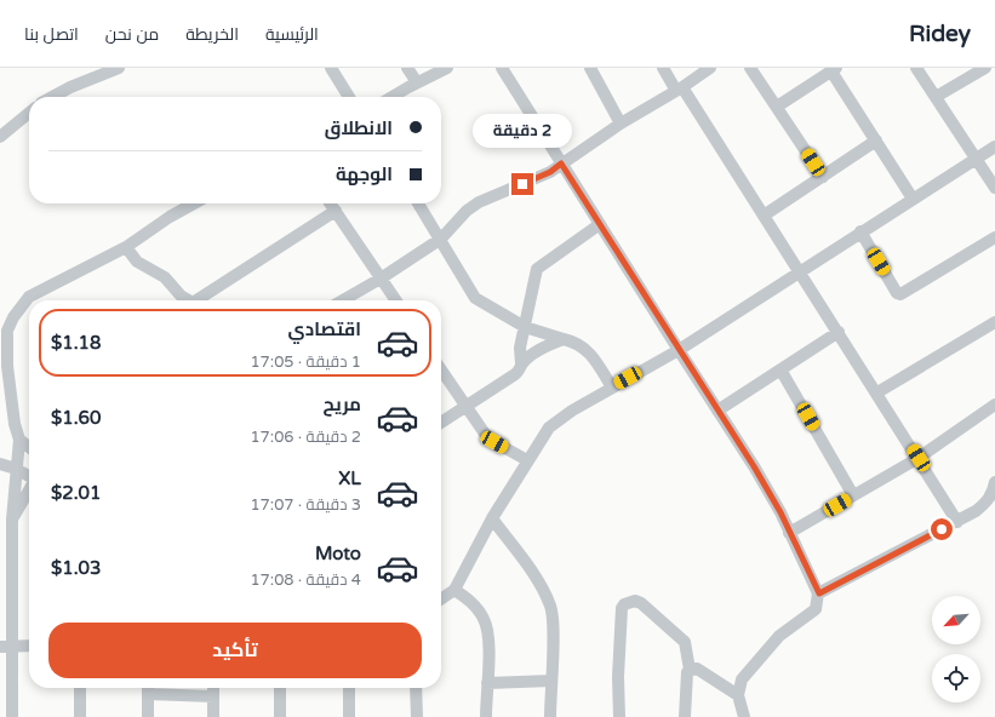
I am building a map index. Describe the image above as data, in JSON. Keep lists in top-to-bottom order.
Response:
{
  "north": "bottom left",
  "page": {
    "header": "Ridey",
    "nav": [
      "الرئيسية",
      "الخريطة",
      "من نحن",
      "اتصل بنا"
    ],
    "banner": ["الانطلاق", "الوجهة"],
    "bubble": "2 دقيقة",
    "list": [
      {
        "name": "اقتصادي",
        "note": "1 دقيقة · 17:05",
        "value": "$1.18"
      },
      {
        "name": "مريح",
        "note": "2 دقيقة · 17:06",
        "value": "$1.60"
      },
      {
        "name": "XL",
        "note": "3 دقيقة · 17:07",
        "value": "$2.01"
      },
      {
        "name": "Moto",
        "note": "4 دقيقة · 17:08",
        "value": "$1.03"
      }
    ],
    "buttons": "تأكيد"
  }
}
